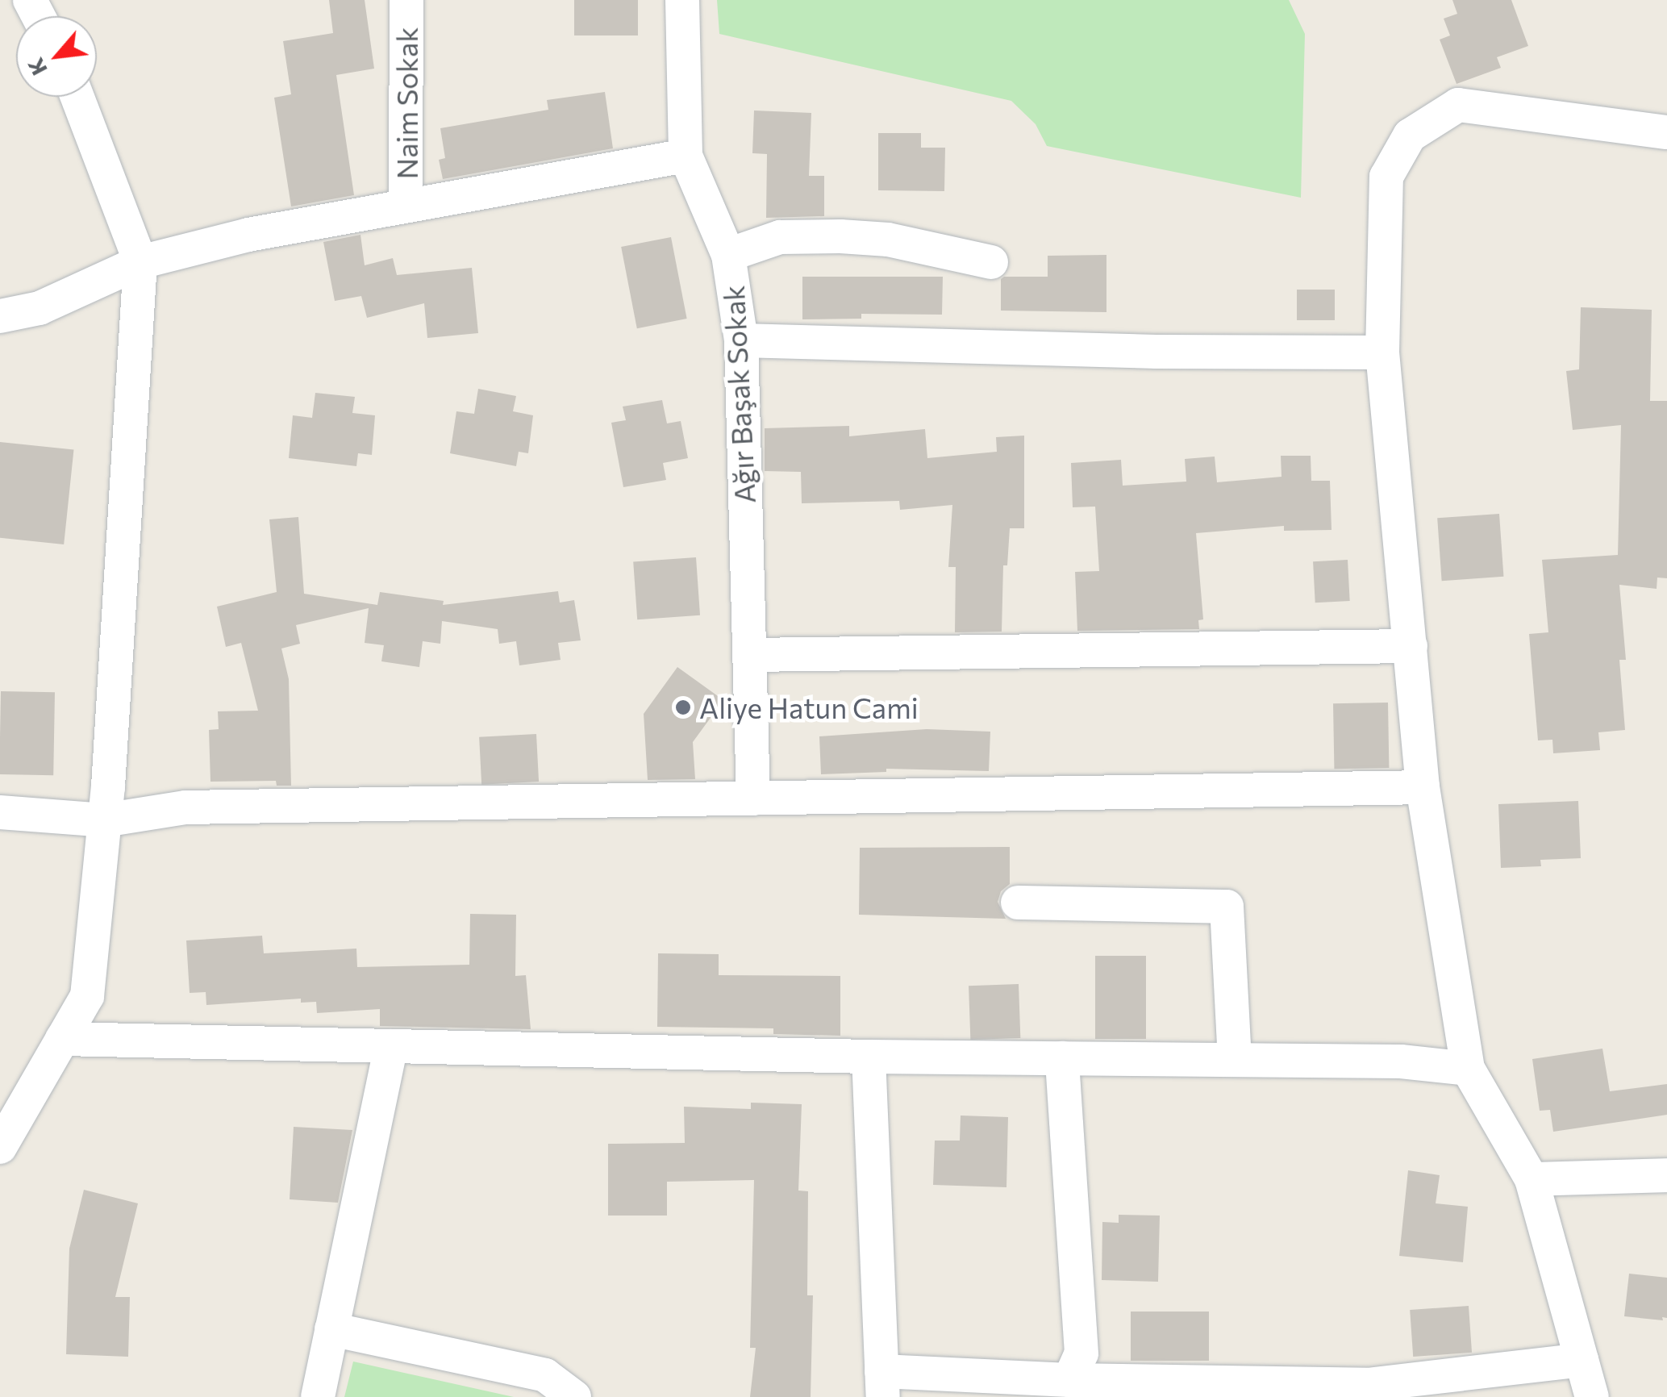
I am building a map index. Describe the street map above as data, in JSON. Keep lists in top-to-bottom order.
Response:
{
  "streets": {
    "street": ["Naim Sokak", "Ağır Başak Sokak"]
  },
  "places": ["Aliye Hatun Cami"],
  "north": "bottom left"
}
